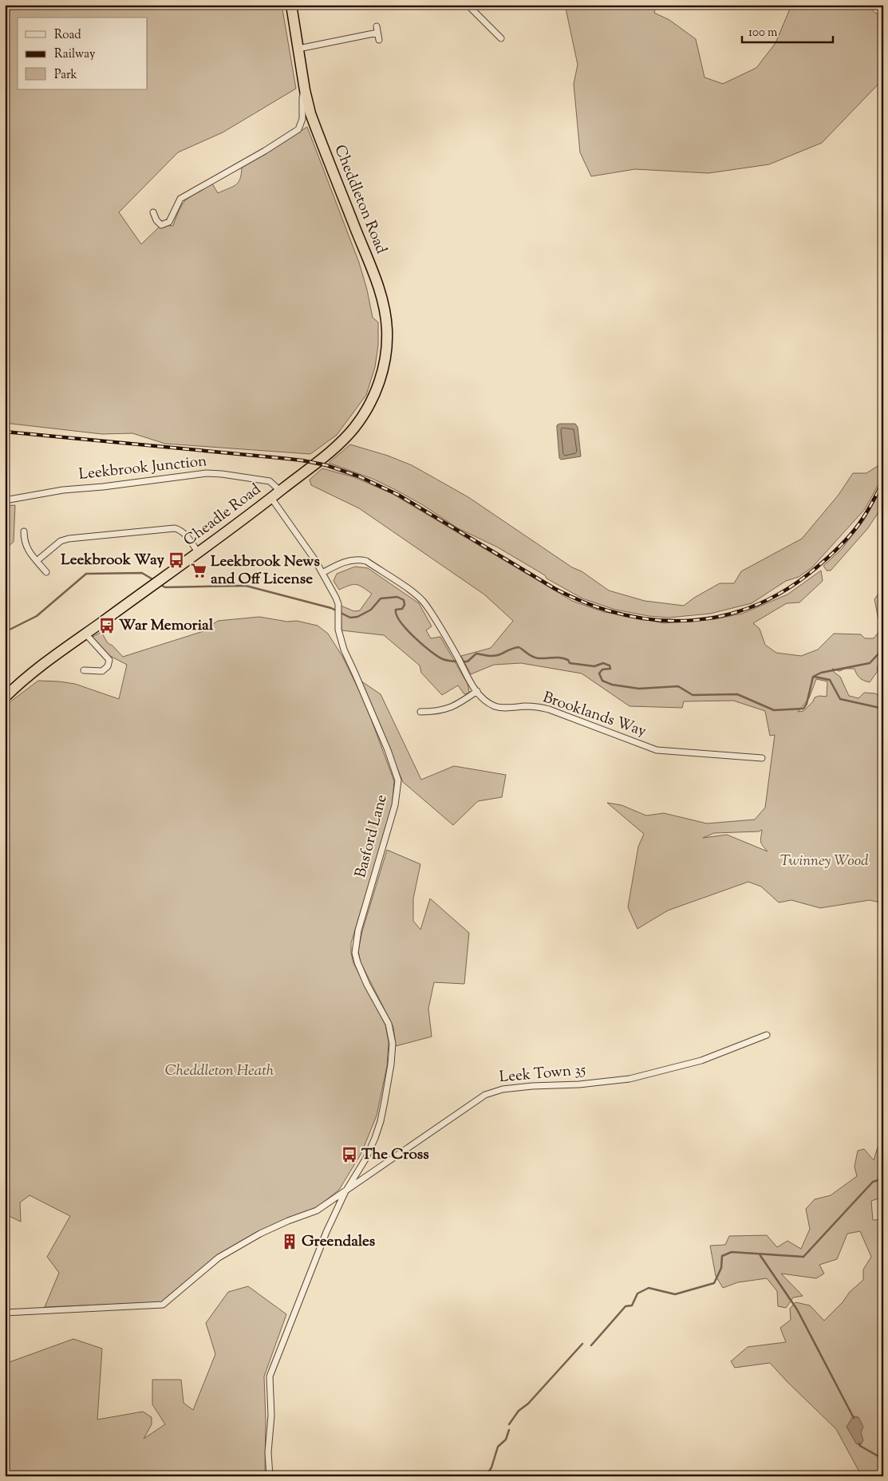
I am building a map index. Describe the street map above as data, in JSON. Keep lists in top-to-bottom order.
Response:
{
  "streets": {
    "highway": ["Cheddleton Road", "Cheadle Road"],
    "street": [
      "Leekbrook Junction",
      "Brooklands Way",
      "Basford Lane",
      "Leek Town 35"
    ]
  },
  "crossings": [
    ["Cheddleton Road", "Cheadle Road"],
    ["Leekbrook Junction", "Cheadle Road"],
    ["Cheadle Road", "Basford Lane"],
    ["Brooklands Way", "Basford Lane"],
    ["Basford Lane", "Leek Town 35"]
  ],
  "parks": ["Twinney Wood", "Cheddleton Heath"],
  "places": {
    "bus stop": ["Leekbrook Way", "War Memorial", "The Cross"],
    "supermarket": ["Leekbrook News and Off License"],
    "building": ["Greendales"]
  },
  "legend": ["Road", "Railway", "Park"],
  "scale_bar": "100 m"
}
